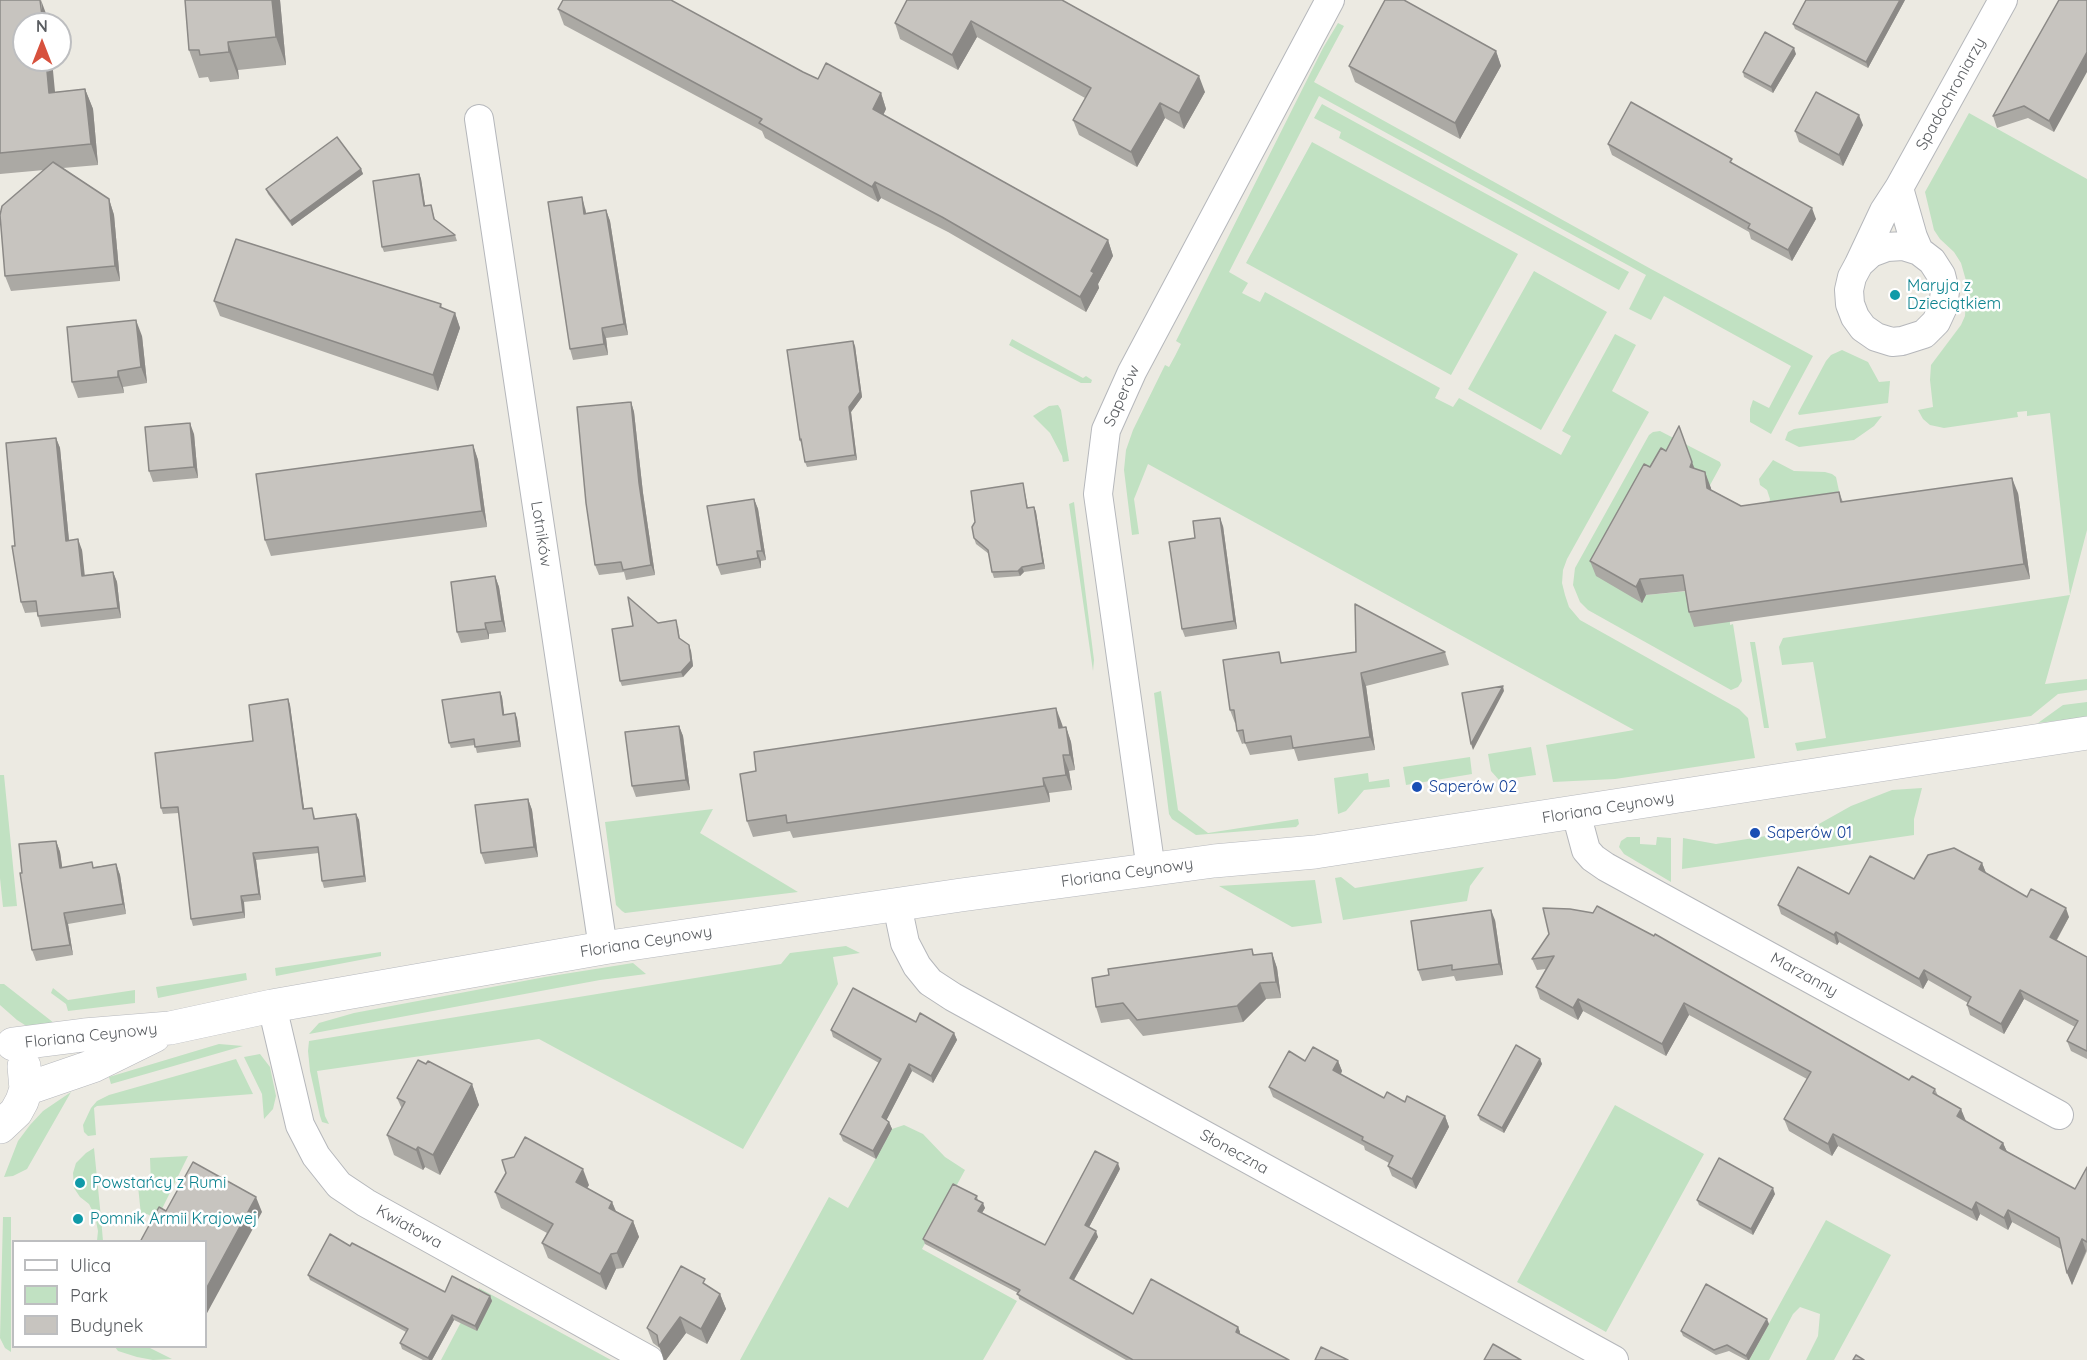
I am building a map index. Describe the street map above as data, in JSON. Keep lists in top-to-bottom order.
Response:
{
  "streets": {
    "street": [
      "Spadochroniarzy",
      "Saperów",
      "Lotników",
      "Floriana Ceynowy",
      "Marzanny",
      "Słoneczna",
      "Kwiatowa"
    ]
  },
  "crossings": [
    ["Saperów", "Floriana Ceynowy"],
    ["Lotników", "Floriana Ceynowy"],
    ["Floriana Ceynowy", "Marzanny"],
    ["Floriana Ceynowy", "Słoneczna"],
    ["Floriana Ceynowy", "Kwiatowa"]
  ],
  "places": [
    "Maryja z Dzieciątkiem",
    "Saperów 02",
    "Saperów 01",
    "Powstańcy z Rumi",
    "Pomnik Armii Krajowej"
  ],
  "legend": ["Ulica", "Park", "Budynek"],
  "north": "top"
}
